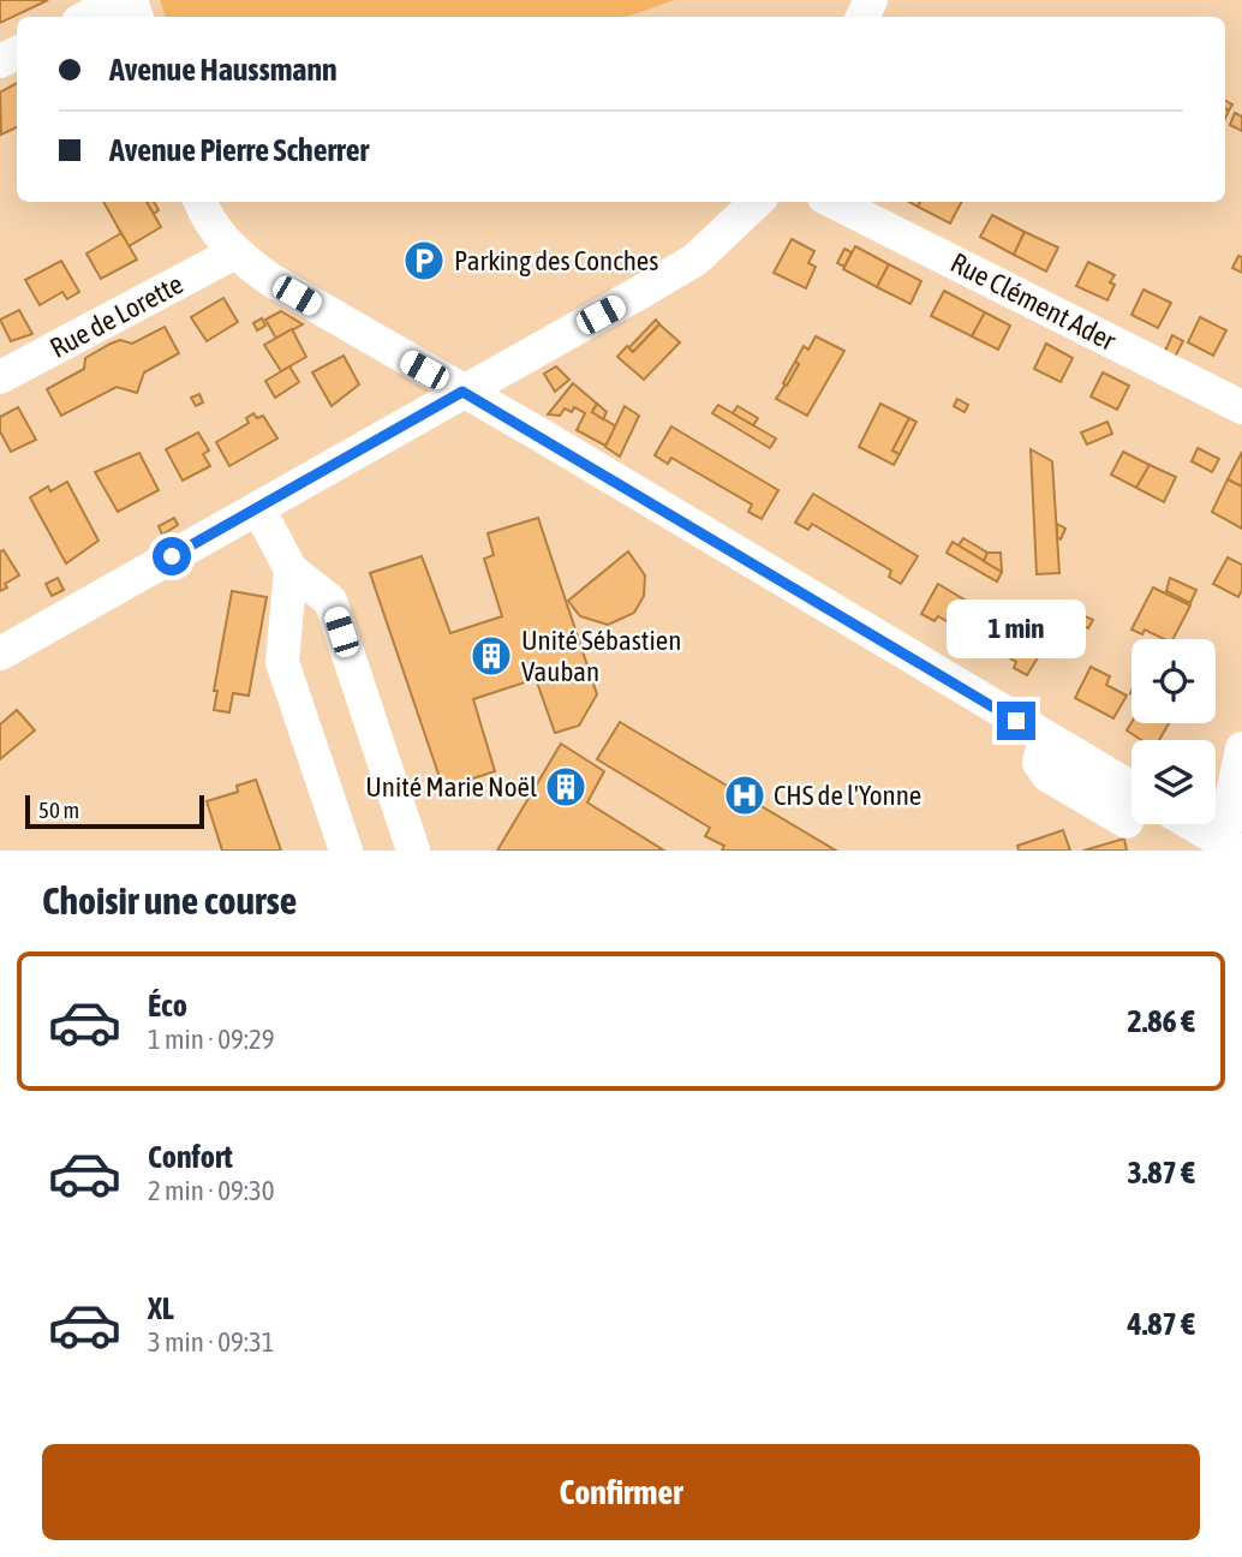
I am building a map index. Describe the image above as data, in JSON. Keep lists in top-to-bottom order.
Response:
{
  "streets": {
    "street": ["Rue Clément Ader", "Rue de Lorette"]
  },
  "places": {
    "parking": ["Parking des Conches"],
    "building": ["Unité Sébastien Vauban", "Unité Marie Noël"],
    "hospital": ["CHS de l'Yonne"]
  },
  "scale_bar": "50 m",
  "page": {
    "banner": ["Avenue Haussmann", "Avenue Pierre Scherrer"],
    "bubble": "1 min",
    "scale": "50 m",
    "heading": "Choisir une course",
    "list": [
      {
        "name": "Éco",
        "note": "1 min · 09:29",
        "value": "2.86 €"
      },
      {
        "name": "Confort",
        "note": "2 min · 09:30",
        "value": "3.87 €"
      },
      {
        "name": "XL",
        "note": "3 min · 09:31",
        "value": "4.87 €"
      }
    ],
    "buttons": "Confirmer"
  }
}
